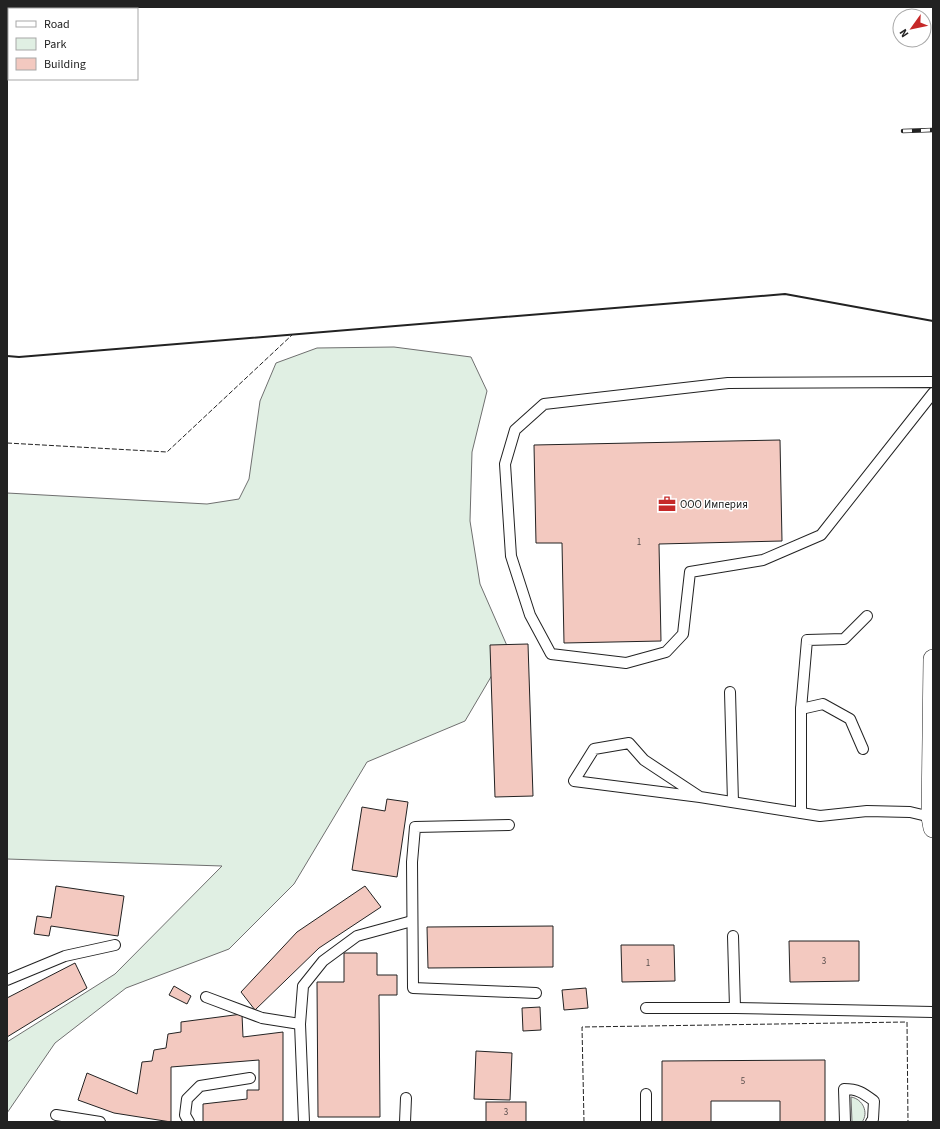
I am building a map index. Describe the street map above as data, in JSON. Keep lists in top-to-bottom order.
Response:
{
  "places": {
    "office": ["ООО Империя"]
  },
  "house_numbers": [
    "1",
    "3",
    "1",
    "5",
    "3"
  ],
  "legend": ["Road", "Park", "Building"],
  "north": "bottom left"
}
